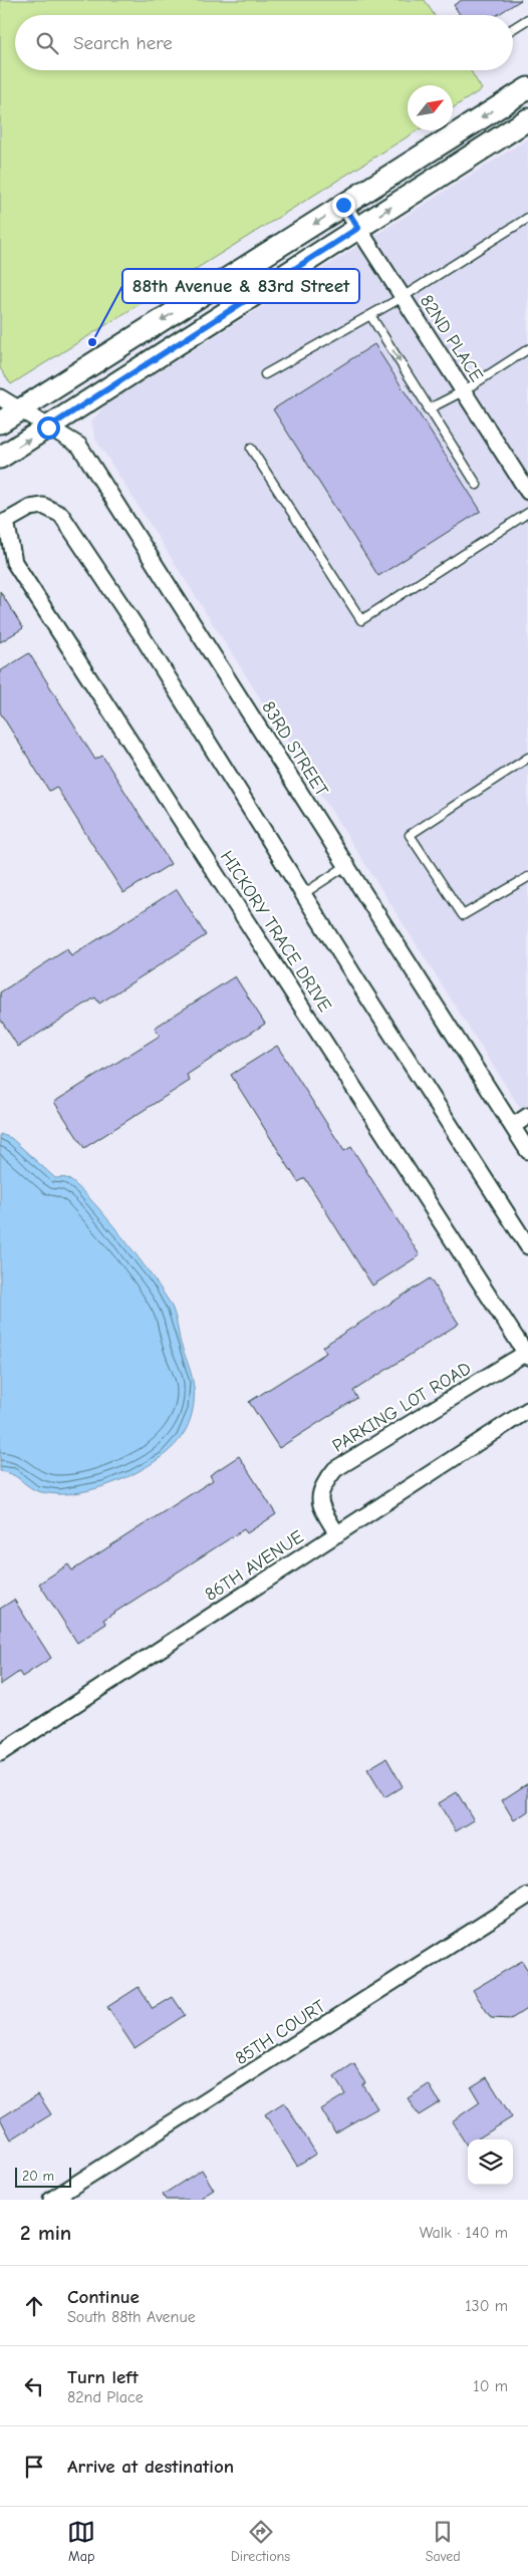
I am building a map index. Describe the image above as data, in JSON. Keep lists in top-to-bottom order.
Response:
{
  "streets": {
    "street": [
      "82ND PLACE",
      "83RD STREET",
      "HICKORY TRACE DRIVE",
      "PARKING LOT ROAD",
      "86TH AVENUE",
      "85TH COURT"
    ]
  },
  "crossings": [
    ["HICKORY TRACE DRIVE", "PARKING LOT ROAD"],
    ["PARKING LOT ROAD", "86TH AVENUE"]
  ],
  "places": ["88th Avenue & 83rd Street"],
  "scale_bar": "20 m",
  "north": "top right",
  "page": {
    "search": "Search here",
    "scale": "20 m",
    "heading": ["2 min", "Walk · 140 m"],
    "list": [
      ["Continue", "South 88th Avenue", "130 m"],
      ["Turn left", "82nd Place", "10 m"],
      "Arrive at destination"
    ],
    "nav": ["Map", "Directions", "Saved"]
  }
}
